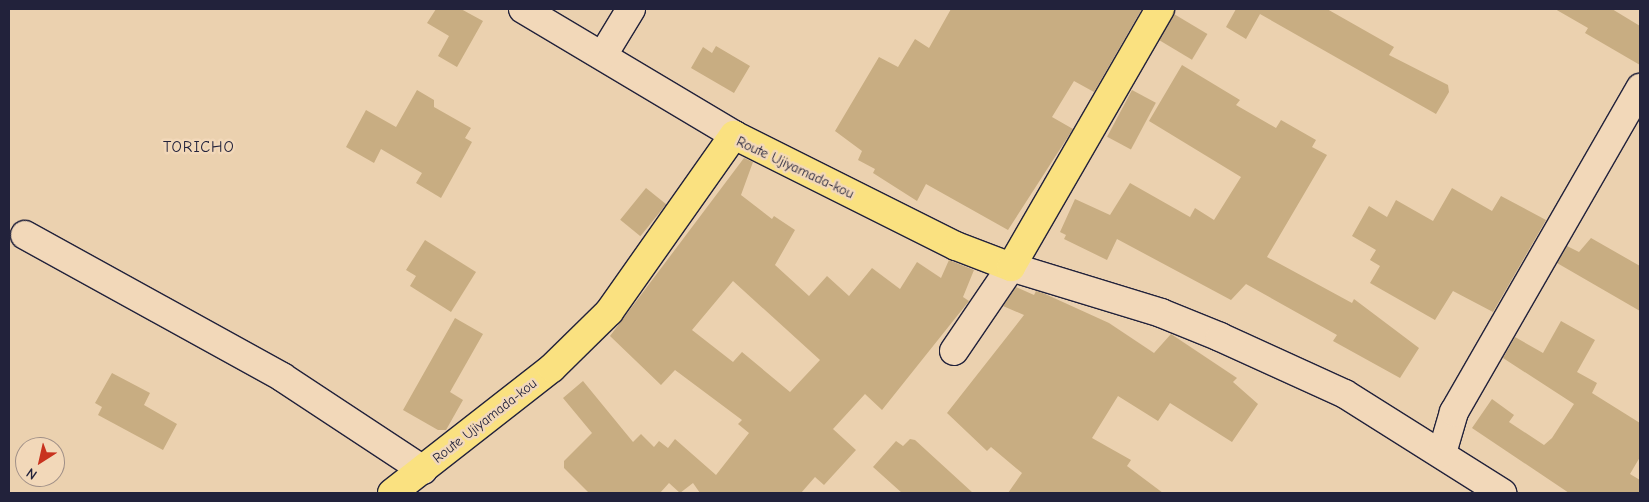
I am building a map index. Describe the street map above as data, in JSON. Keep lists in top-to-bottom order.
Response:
{
  "streets": {
    "main road": ["Route Ujiyamada-kou"]
  },
  "districts": ["TORICHO"],
  "north": "bottom left"
}
